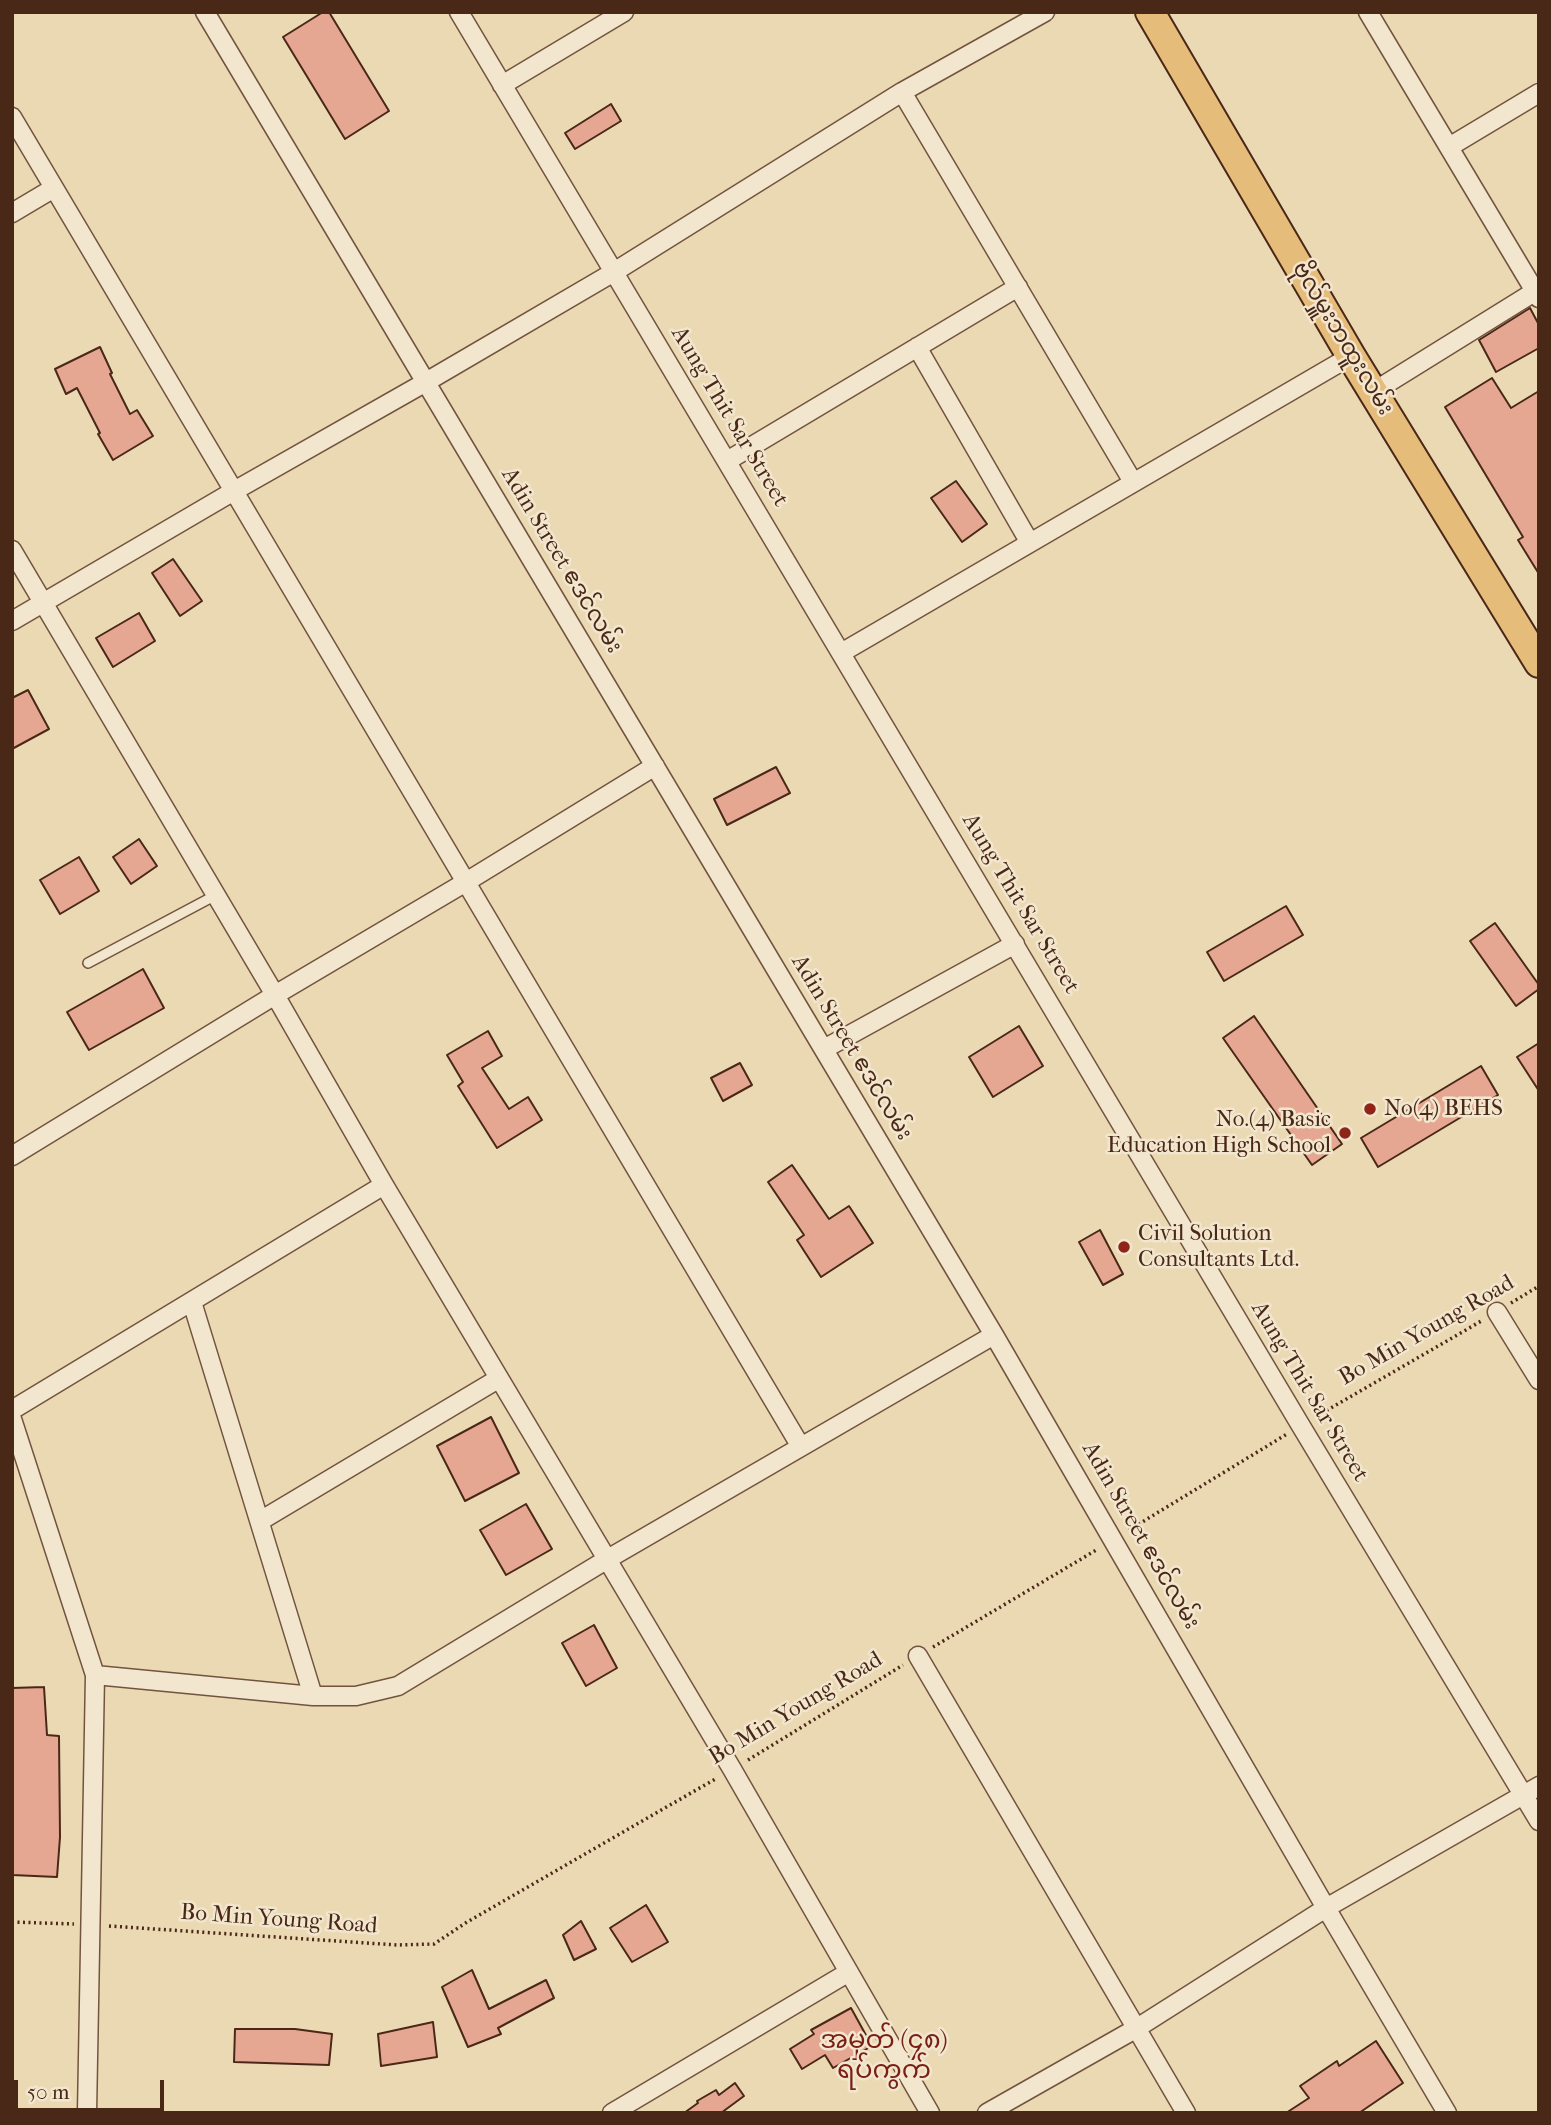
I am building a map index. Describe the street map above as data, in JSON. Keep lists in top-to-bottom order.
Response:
{
  "streets": {
    "main road": ["ဗိုလ်မှူးဘထူးလမ်း"],
    "street": ["Aung Thit Sar Street", "Adin Street ဧဒင်လမ်း"],
    "path": ["Bo Min Young Road"]
  },
  "crossings": [
    ["Aung Thit Sar Street", "Bo Min Young Road"],
    ["Adin Street ဧဒင်လမ်း", "Bo Min Young Road"]
  ],
  "districts": ["အမှတ် (၄၈) ရပ်ကွက်"],
  "places": ["No(4) BEHS", "No.(4) Basic Education High School", "Civil Solution Consultants Ltd."],
  "scale_bar": "50 m"
}
